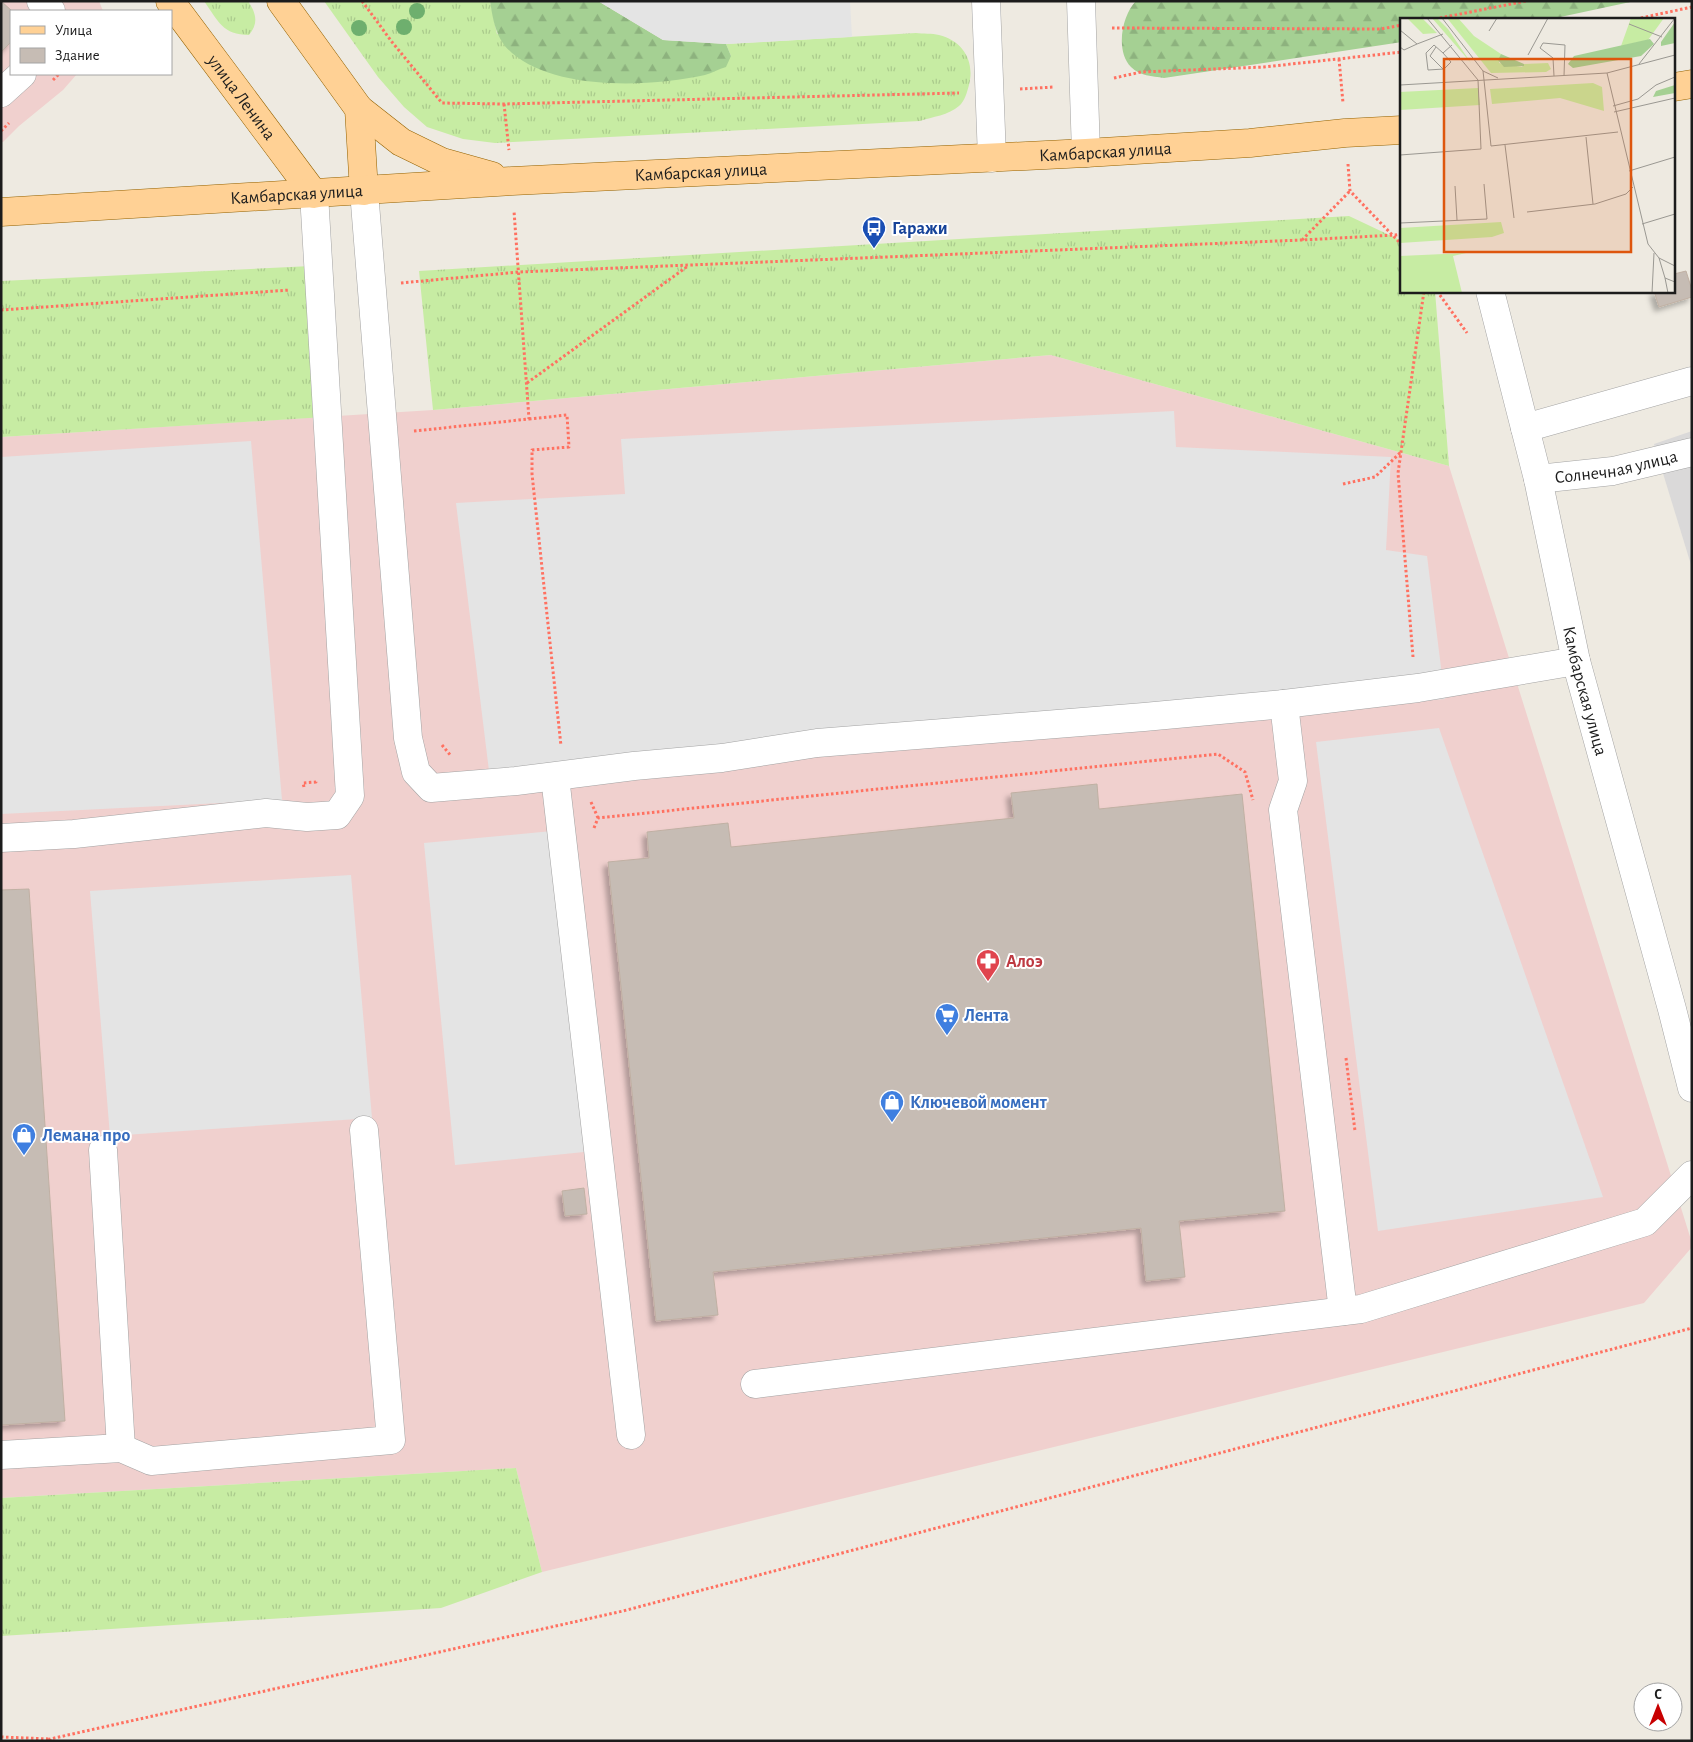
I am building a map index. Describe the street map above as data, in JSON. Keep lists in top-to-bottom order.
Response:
{
  "streets": {
    "main road": ["улица Ленина", "Камбарская улица"],
    "street": ["Солнечная улица"]
  },
  "crossings": [
    ["улица Ленина", "Камбарская улица"],
    ["Камбарская улица", "Солнечная улица"]
  ],
  "places": {
    "bus stop": ["Гаражи"],
    "pharmacy": ["Алоэ"],
    "supermarket": ["Лента"],
    "shop": ["Ключевой момент", "Лемана про"]
  },
  "legend": ["Улица", "Здание"],
  "north": "top"
}
